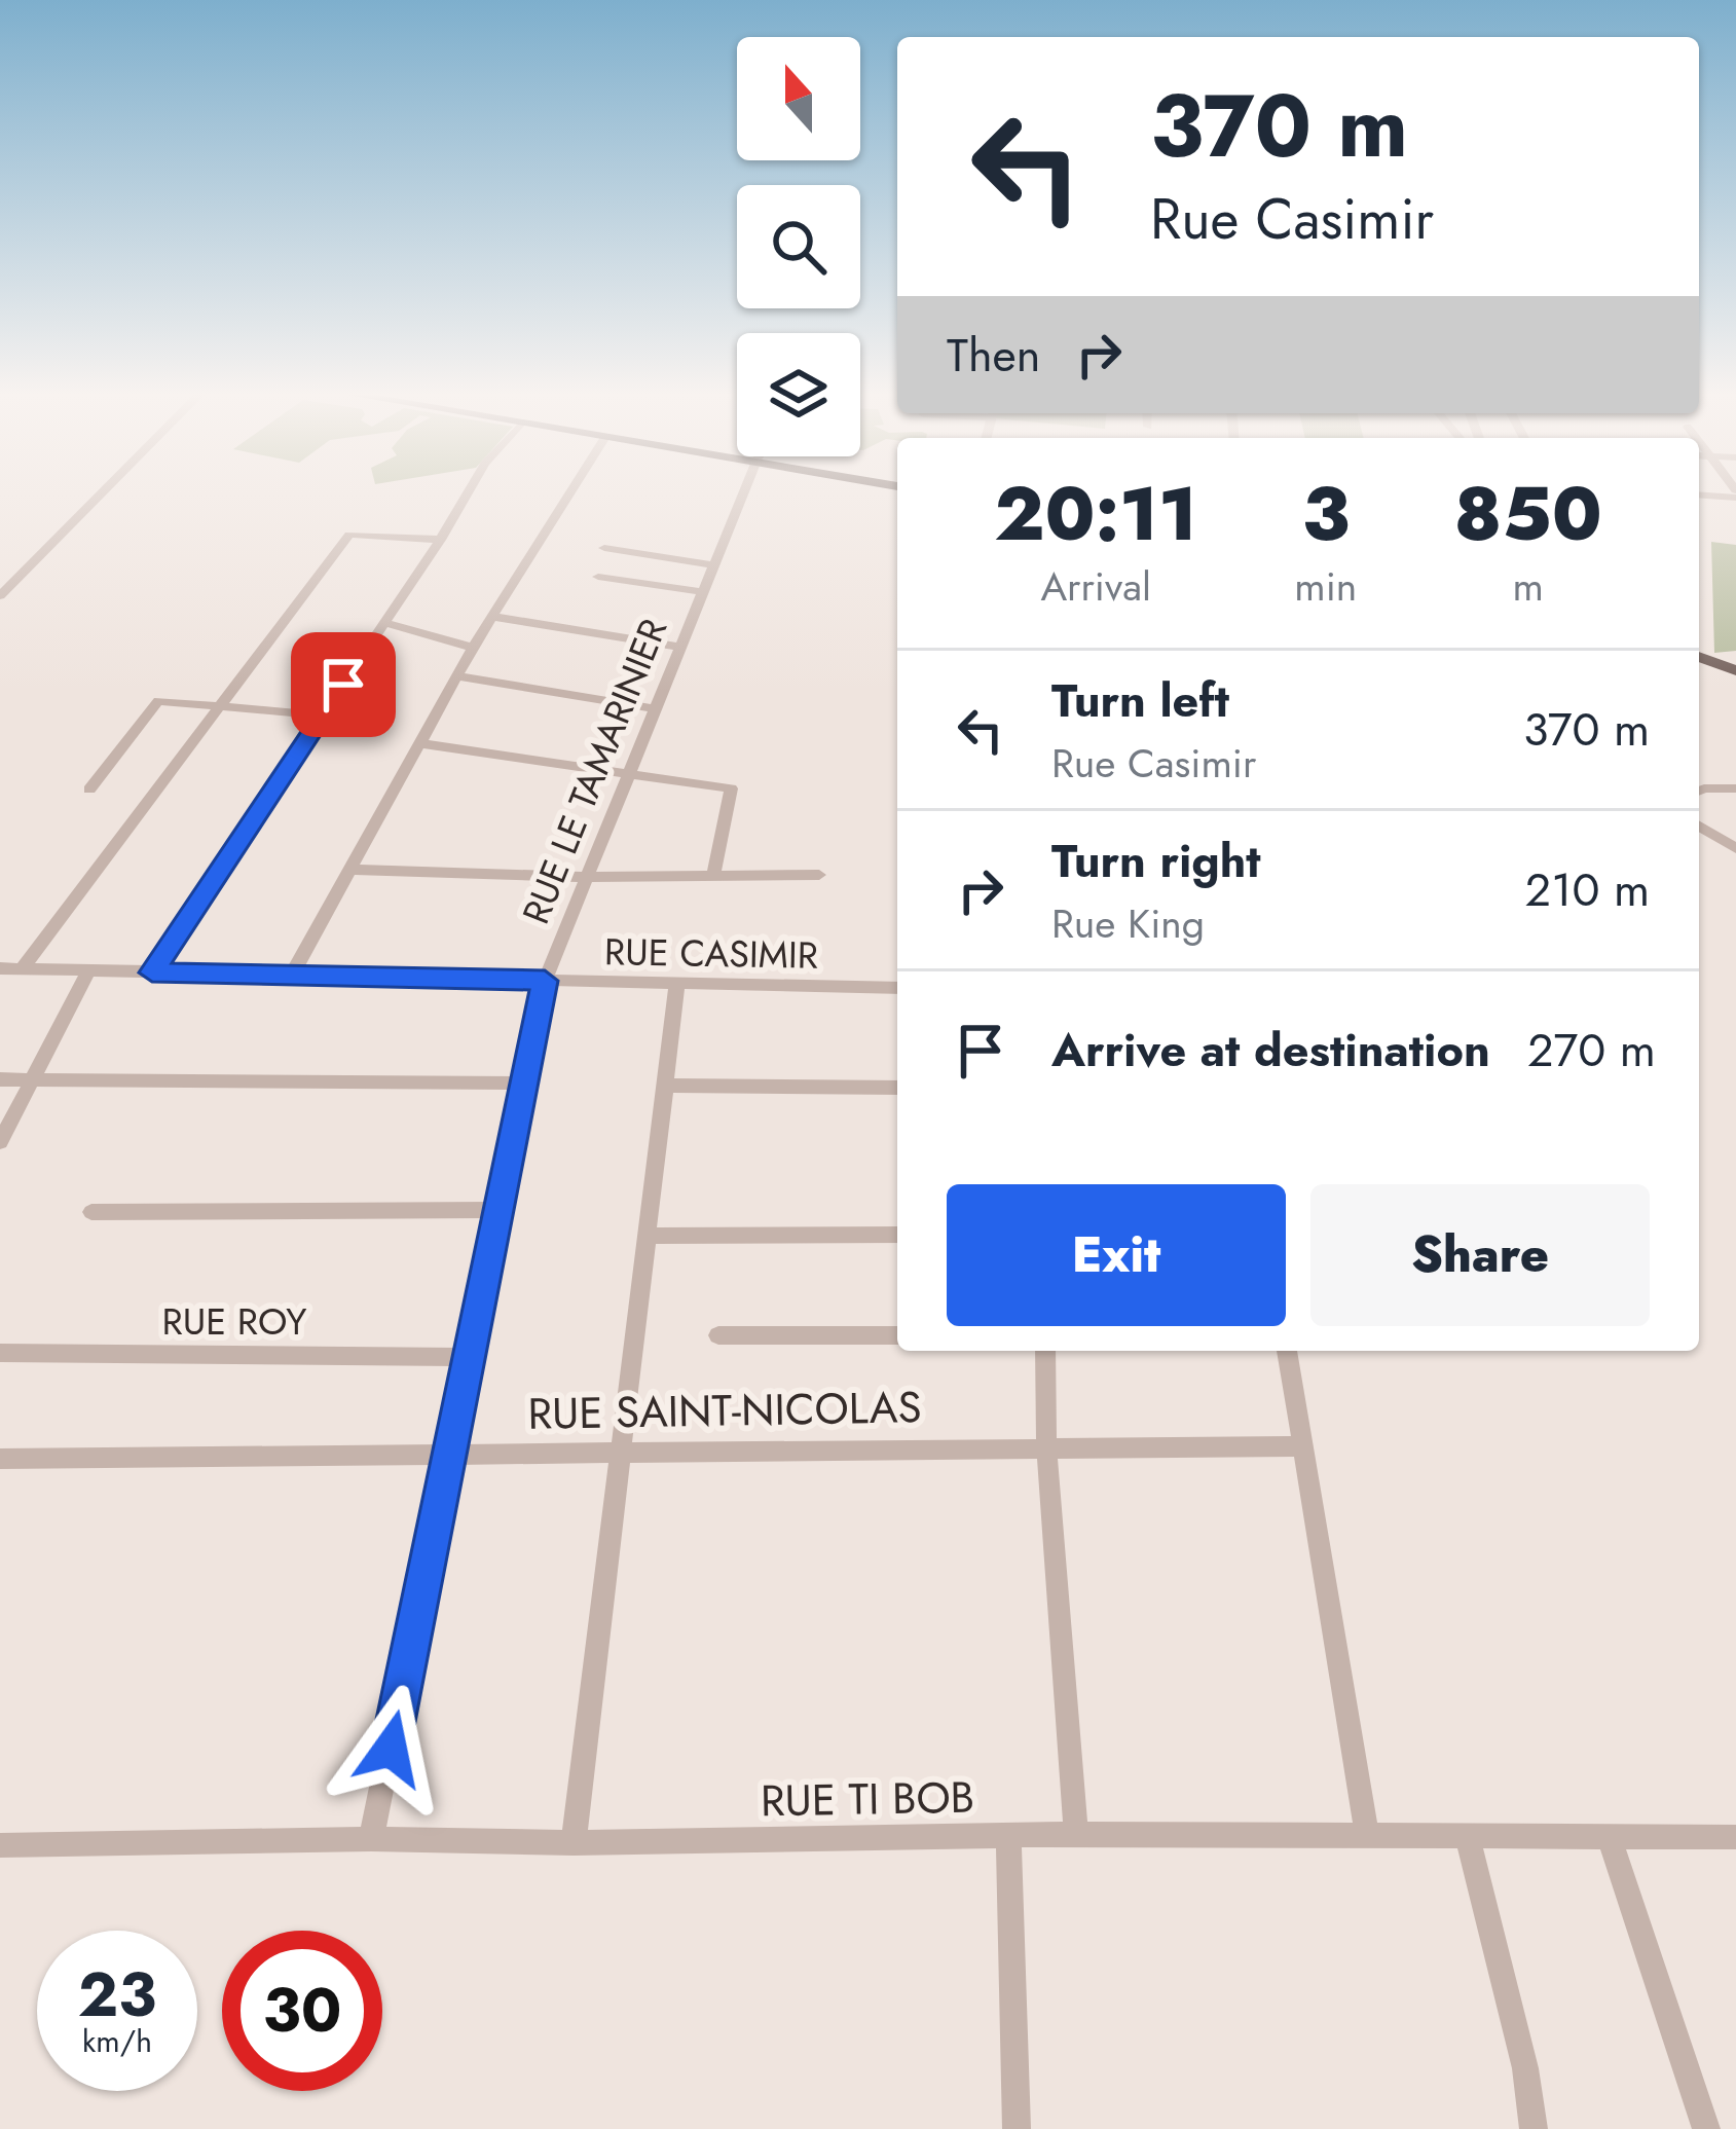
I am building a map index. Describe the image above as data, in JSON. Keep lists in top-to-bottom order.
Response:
{
  "streets": {
    "street": [
      "RUE LE TAMARINIER",
      "RUE CASIMIR",
      "RUE ROY",
      "RUE SAINT-NICOLAS",
      "RUE TI BOB"
    ]
  },
  "crossings": [
    ["RUE LE TAMARINIER", "RUE CASIMIR"],
    ["RUE LE TAMARINIER", "RUE ROY"],
    ["RUE LE TAMARINIER", "RUE SAINT-NICOLAS"],
    ["RUE LE TAMARINIER", "RUE TI BOB"]
  ],
  "north": "top",
  "page": {
    "turn": ["370 m", "Rue Casimir"],
    "then": "Then",
    "eta": [
      "20:11",
      "Arrival",
      "3",
      "min",
      "850",
      "m"
    ],
    "list": [
      {
        "name": "Turn left",
        "note": "Rue Casimir",
        "value": "370 m"
      },
      {
        "name": "Turn right",
        "note": "Rue King",
        "value": "210 m"
      },
      {
        "name": "Arrive at destination",
        "value": "270 m"
      }
    ],
    "buttons": ["Exit", "Share"],
    "speed": "23 km/h",
    "limit": "30"
  }
}
